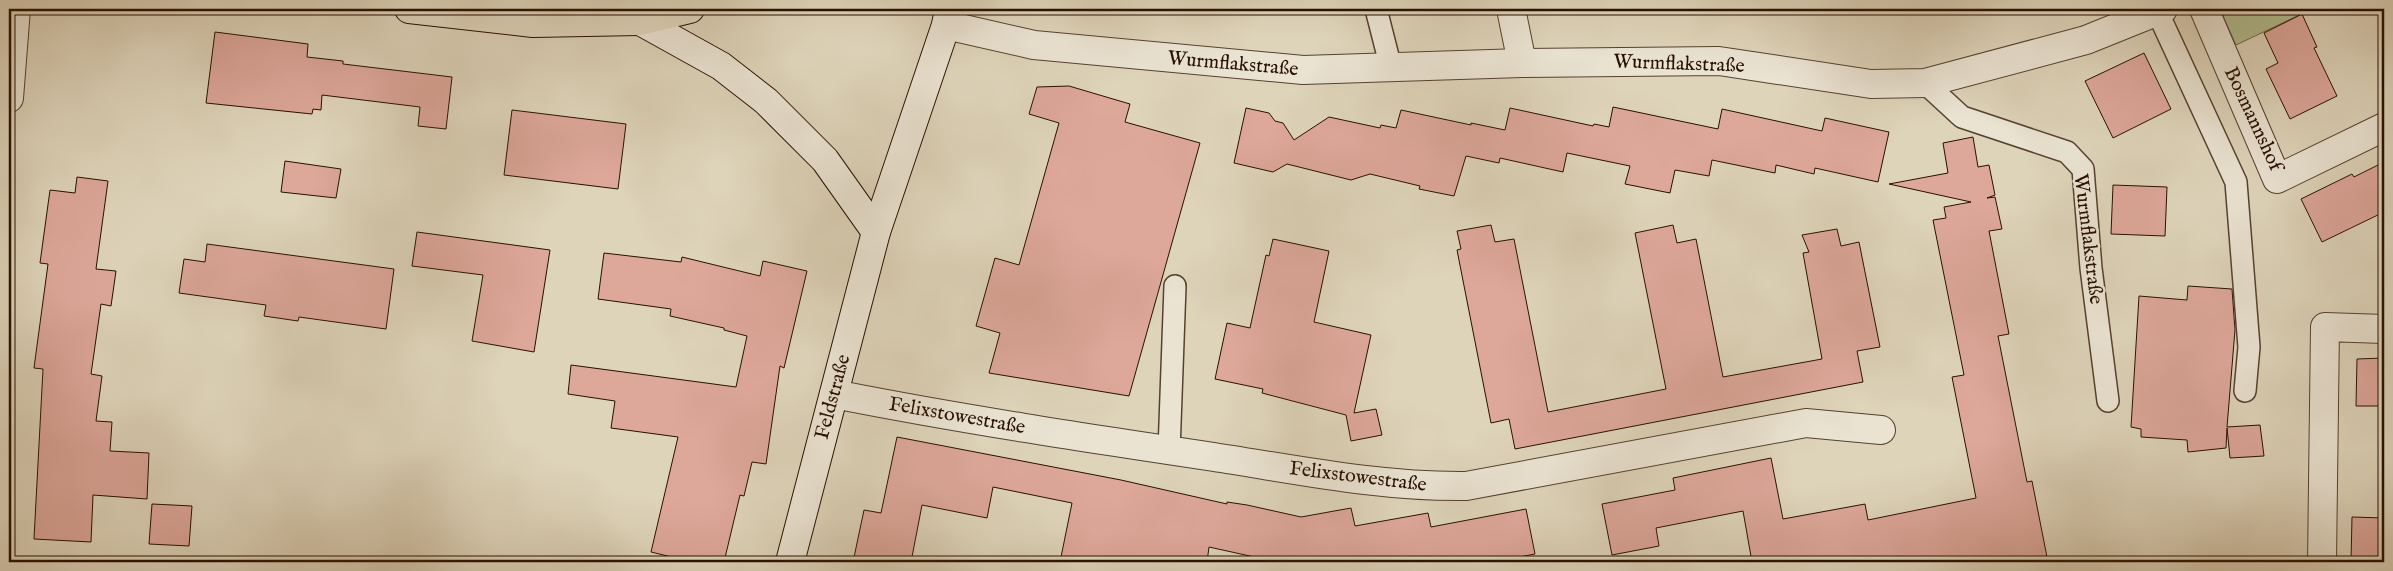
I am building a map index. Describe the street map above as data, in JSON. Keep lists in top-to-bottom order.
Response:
{
  "streets": {
    "street": [
      "Wurmflakstraße",
      "Bosmannshof",
      "Feldstraße",
      "Felixstowestraße"
    ]
  },
  "crossings": [
    ["Wurmflakstraße", "Feldstraße"],
    ["Feldstraße", "Felixstowestraße"]
  ]
}
